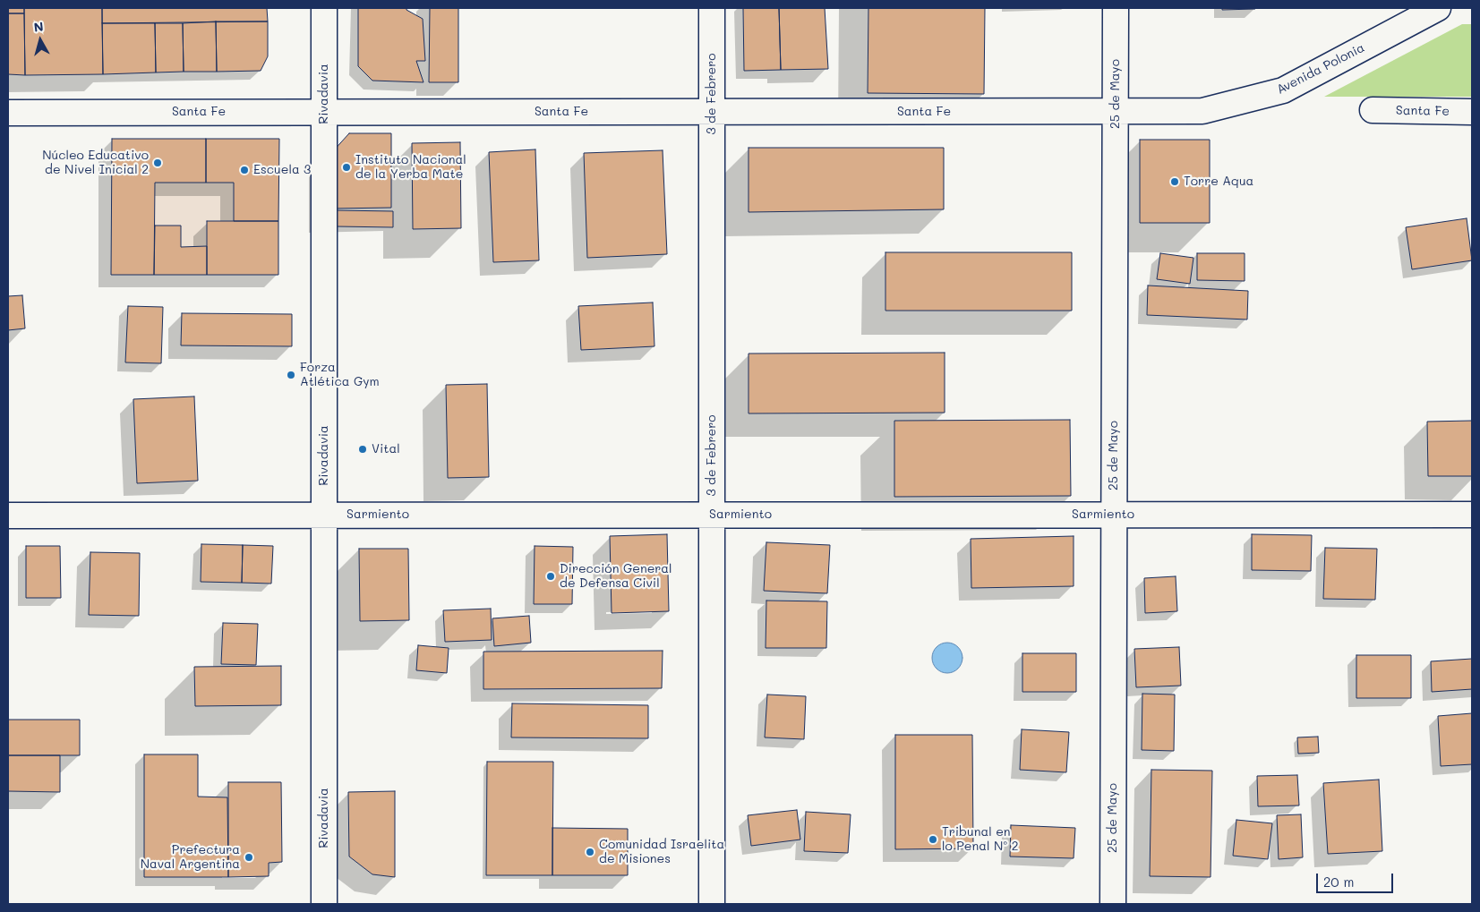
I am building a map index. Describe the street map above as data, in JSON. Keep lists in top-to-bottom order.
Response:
{
  "streets": {
    "street": [
      "Avenida Polonia",
      "Rivadavia",
      "3 de Febrero",
      "25 de Mayo",
      "Santa Fe",
      "Sarmiento"
    ]
  },
  "crossings": [
    ["Avenida Polonia", "25 de Mayo"],
    ["Avenida Polonia", "Santa Fe"],
    ["Rivadavia", "Santa Fe"],
    ["Rivadavia", "Sarmiento"],
    ["3 de Febrero", "Santa Fe"],
    ["3 de Febrero", "Sarmiento"],
    ["25 de Mayo", "Santa Fe"],
    ["25 de Mayo", "Sarmiento"]
  ],
  "places": [
    "Núcleo Educativo de Nivel Inicial 2",
    "Instituto Nacional de la Yerba Mate",
    "Escuela 3",
    "Torre Aqua",
    "Forza Atlética Gym",
    "Vital",
    "Dirección General de Defensa Civil",
    "Tribunal en lo Penal Nº 2",
    "Comunidad Israelita de Misiones",
    "Prefectura Naval Argentina"
  ],
  "scale_bar": "20 m",
  "north": "top"
}
